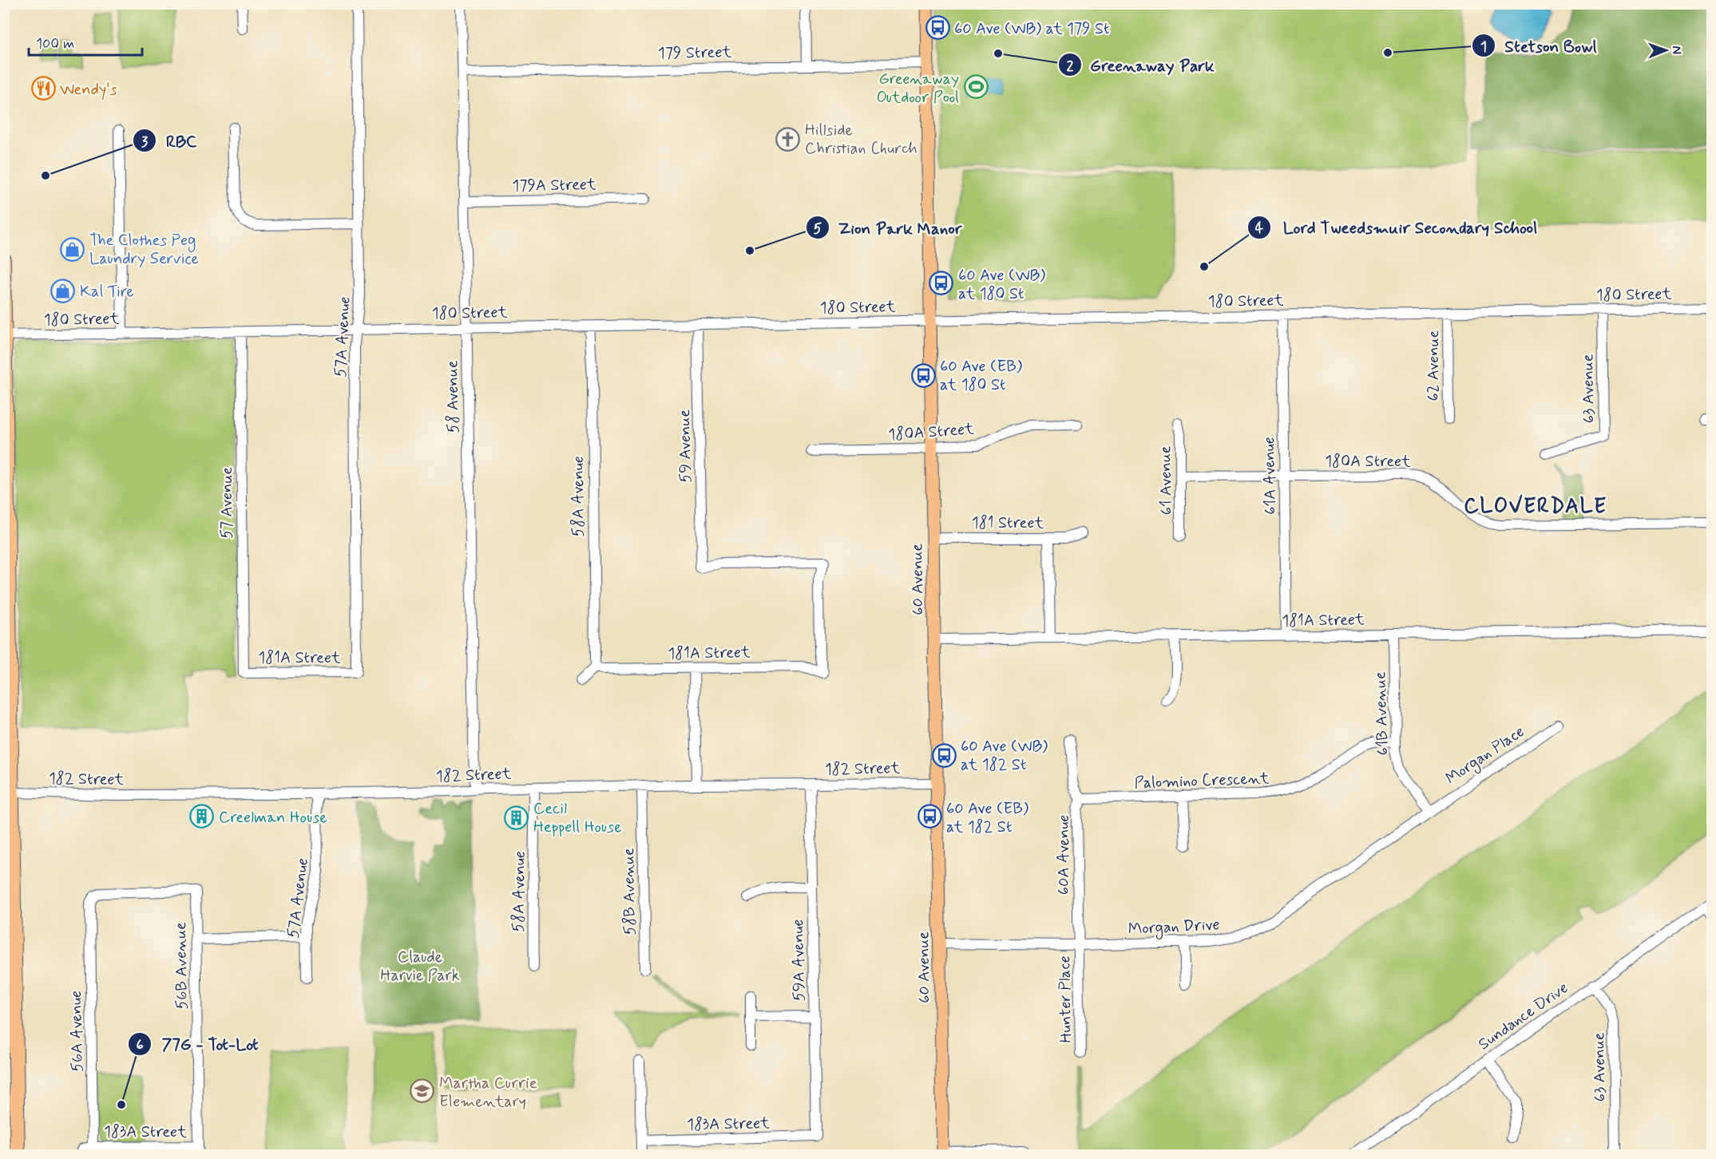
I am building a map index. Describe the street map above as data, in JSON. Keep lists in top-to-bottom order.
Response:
{
  "streets": {
    "main road": ["60 Avenue"],
    "street": [
      "179 Street",
      "179A Street",
      "180 Street",
      "57A Avenue",
      "62 Avenue",
      "63 Avenue",
      "58 Avenue",
      "180A Street",
      "59 Avenue",
      "61A Avenue",
      "61 Avenue",
      "58A Avenue",
      "57 Avenue",
      "181 Street",
      "181A Street",
      "61B Avenue",
      "Morgan Place",
      "182 Street",
      "Palomino Crescent",
      "60A Avenue",
      "58B Avenue",
      "Morgan Drive",
      "59A Avenue",
      "56B Avenue",
      "Hunter Place",
      "Sundance Drive",
      "56A Avenue",
      "183A Street"
    ]
  },
  "crossings": [
    ["179 Street", "58 Avenue"],
    ["179 Street", "60 Avenue"],
    ["179A Street", "58 Avenue"],
    ["180 Street", "57A Avenue"],
    ["180 Street", "62 Avenue"],
    ["180 Street", "63 Avenue"],
    ["180 Street", "58 Avenue"],
    ["180 Street", "59 Avenue"],
    ["180 Street", "61A Avenue"],
    ["180 Street", "58A Avenue"],
    ["180 Street", "57 Avenue"],
    ["180 Street", "60 Avenue"],
    ["57A Avenue", "181A Street"],
    ["57A Avenue", "182 Street"],
    ["63 Avenue", "Sundance Drive"],
    ["58 Avenue", "182 Street"],
    ["180A Street", "61A Avenue"],
    ["180A Street", "61 Avenue"],
    ["180A Street", "60 Avenue"],
    ["59 Avenue", "181A Street"],
    ["61A Avenue", "181A Street"],
    ["58A Avenue", "181A Street"],
    ["58A Avenue", "182 Street"],
    ["57 Avenue", "181A Street"],
    ["181 Street", "60 Avenue"],
    ["60 Avenue", "181A Street"],
    ["60 Avenue", "182 Street"],
    ["60 Avenue", "Morgan Drive"],
    ["181A Street", "61B Avenue"],
    ["61B Avenue", "Morgan Place"],
    ["61B Avenue", "Palomino Crescent"],
    ["61B Avenue", "Morgan Drive"],
    ["Morgan Place", "Morgan Drive"],
    ["182 Street", "58B Avenue"],
    ["182 Street", "59A Avenue"],
    ["Palomino Crescent", "60A Avenue"],
    ["60A Avenue", "Morgan Drive"],
    ["60A Avenue", "Hunter Place"],
    ["Morgan Drive", "Hunter Place"],
    ["59A Avenue", "183A Street"],
    ["56B Avenue", "56A Avenue"],
    ["56B Avenue", "183A Street"],
    ["56A Avenue", "183A Street"]
  ],
  "districts": ["CLOVERDALE"],
  "parks": ["Claude Harvie Park"],
  "places": {
    "bus stop": [
      "60 Ave (WB) at 179 St",
      "60 Ave (WB) at 180 St",
      "60 Ave (EB) at 180 St",
      "60 Ave (WB) at 182 St",
      "60 Ave (EB) at 182 St"
    ],
    "other": [
      "Stetson Bowl",
      "Greenaway Park",
      "RBC",
      "Zion Park Manor",
      "Lord Tweedsmuir Secondary School",
      "77G - Tot-Lot"
    ],
    "sports": ["Greenaway Outdoor Pool"],
    "restaurant": ["Wendy's"],
    "church": ["Hillside Christian Church"],
    "shop": ["The Clothes Peg Laundry Service", "Kal Tire"],
    "building": ["Creelman House", "Cecil Heppell House"],
    "school or university": ["Martha Currie Elementary"]
  },
  "scale_bar": "100 m",
  "north": "right"
}
